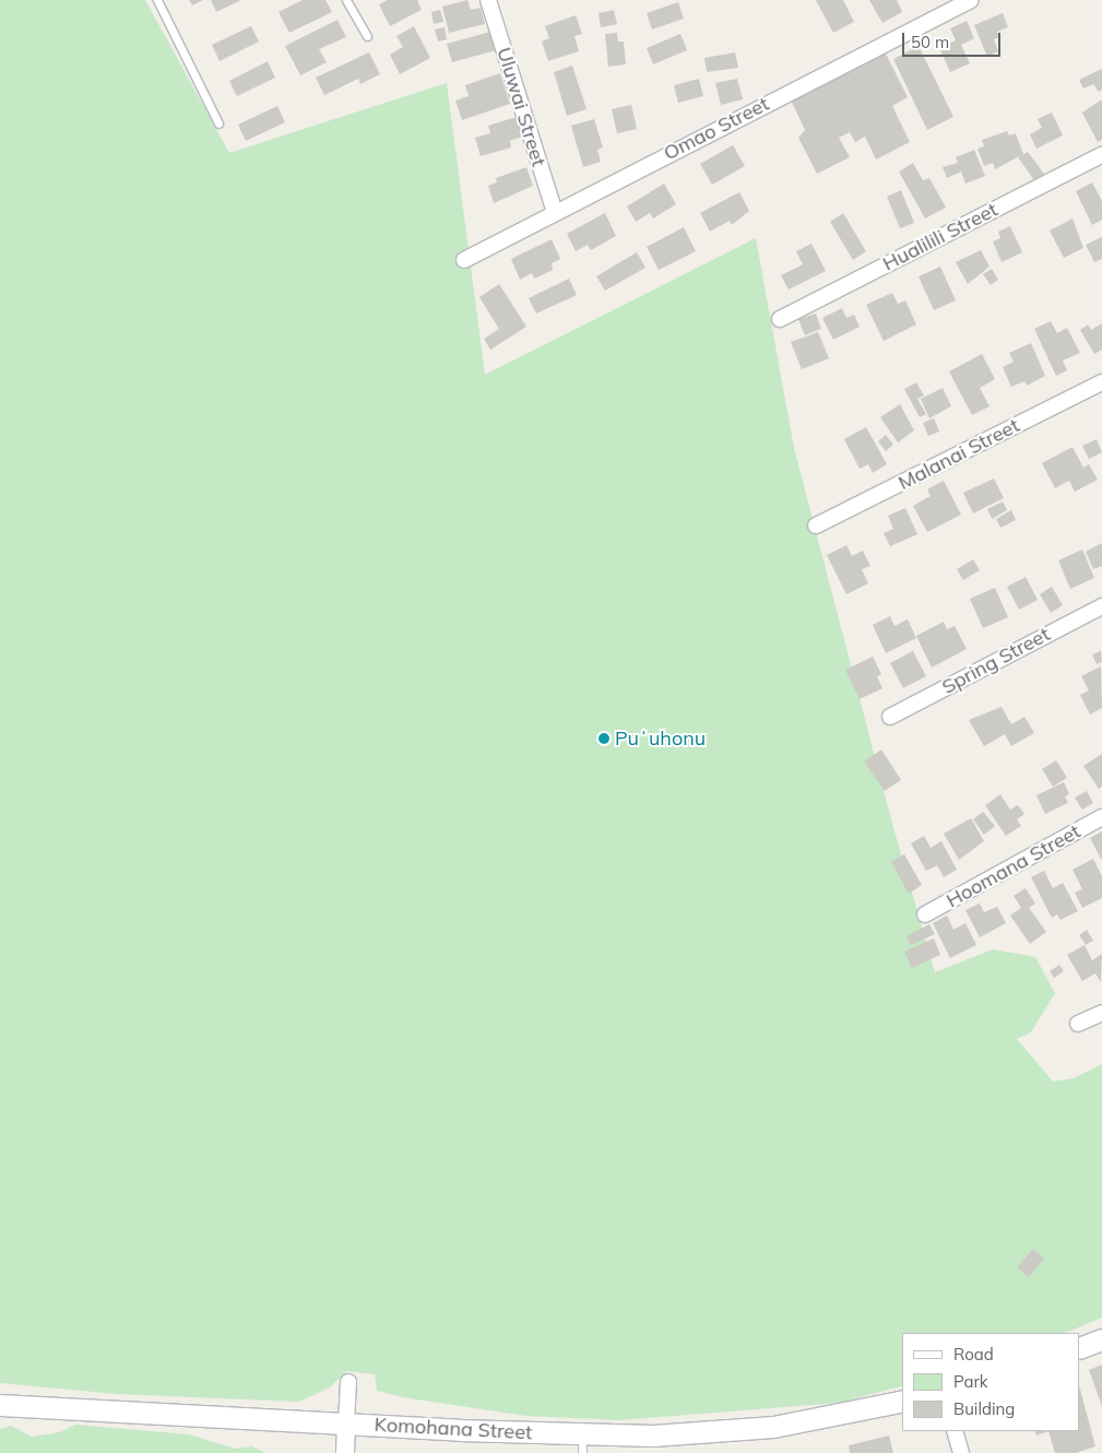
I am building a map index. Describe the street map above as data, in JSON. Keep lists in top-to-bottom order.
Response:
{
  "streets": {
    "main road": ["Komohana Street"],
    "street": [
      "Uluwai Street",
      "Omao Street",
      "Hualilili Street",
      "Malanai Street",
      "Spring Street",
      "Hoomana Street"
    ]
  },
  "crossings": [
    ["Uluwai Street", "Omao Street"]
  ],
  "places": ["Puʻuhonu"],
  "legend": ["Road", "Park", "Building"],
  "scale_bar": "50 m"
}
